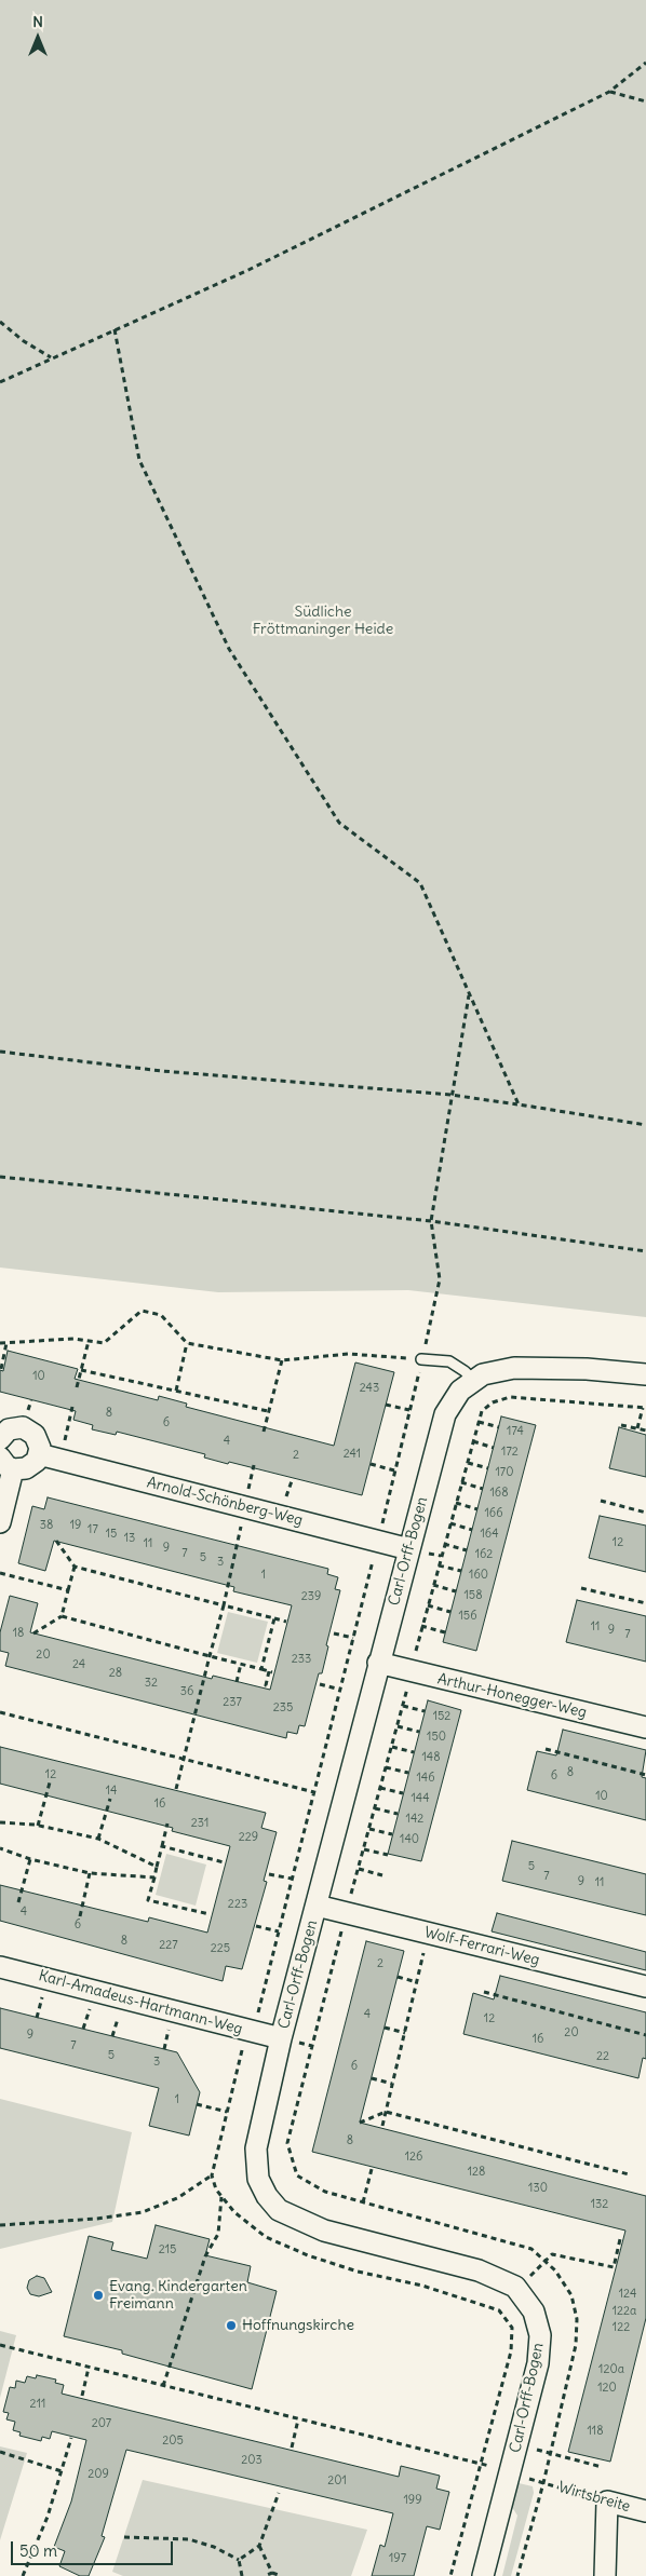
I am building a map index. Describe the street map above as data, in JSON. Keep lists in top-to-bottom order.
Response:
{
  "streets": {
    "street": [
      "Arnold-Schönberg-Weg",
      "Carl-Orff-Bogen",
      "Arthur-Honegger-Weg",
      "Wolf-Ferrari-Weg",
      "Karl-Amadeus-Hartmann-Weg",
      "Wirtsbreite"
    ]
  },
  "crossings": [
    ["Arnold-Schönberg-Weg", "Carl-Orff-Bogen"],
    ["Carl-Orff-Bogen", "Arthur-Honegger-Weg"],
    ["Carl-Orff-Bogen", "Wolf-Ferrari-Weg"],
    ["Carl-Orff-Bogen", "Karl-Amadeus-Hartmann-Weg"]
  ],
  "parks": ["Südliche Fröttmaninger Heide"],
  "places": ["Evang. Kindergarten Freimann", "Hoffnungskirche"],
  "house_numbers": [
    "10",
    "243",
    "8",
    "6",
    "174",
    "4",
    "172",
    "241",
    "2",
    "170",
    "168",
    "166",
    "38",
    "19",
    "17",
    "15",
    "164",
    "13",
    "12",
    "11",
    "9",
    "7",
    "162",
    "5",
    "3",
    "1",
    "160",
    "158",
    "239",
    "156",
    "11",
    "9",
    "18",
    "7",
    "20",
    "233",
    "24",
    "28",
    "32",
    "36",
    "237",
    "235",
    "152",
    "150",
    "148",
    "8",
    "12",
    "6",
    "146",
    "14",
    "10",
    "144",
    "16",
    "142",
    "231",
    "229",
    "140",
    "5",
    "7",
    "9",
    "11",
    "223",
    "4",
    "6",
    "8",
    "227",
    "225",
    "2",
    "4",
    "12",
    "20",
    "9",
    "16",
    "7",
    "5",
    "22",
    "3",
    "6",
    "1",
    "8",
    "126",
    "128",
    "130",
    "132",
    "215",
    "124",
    "122a",
    "122",
    "120a",
    "120",
    "211",
    "207",
    "118",
    "205",
    "203",
    "209",
    "201",
    "199",
    "197"
  ],
  "scale_bar": "50 m",
  "north": "top"
}
